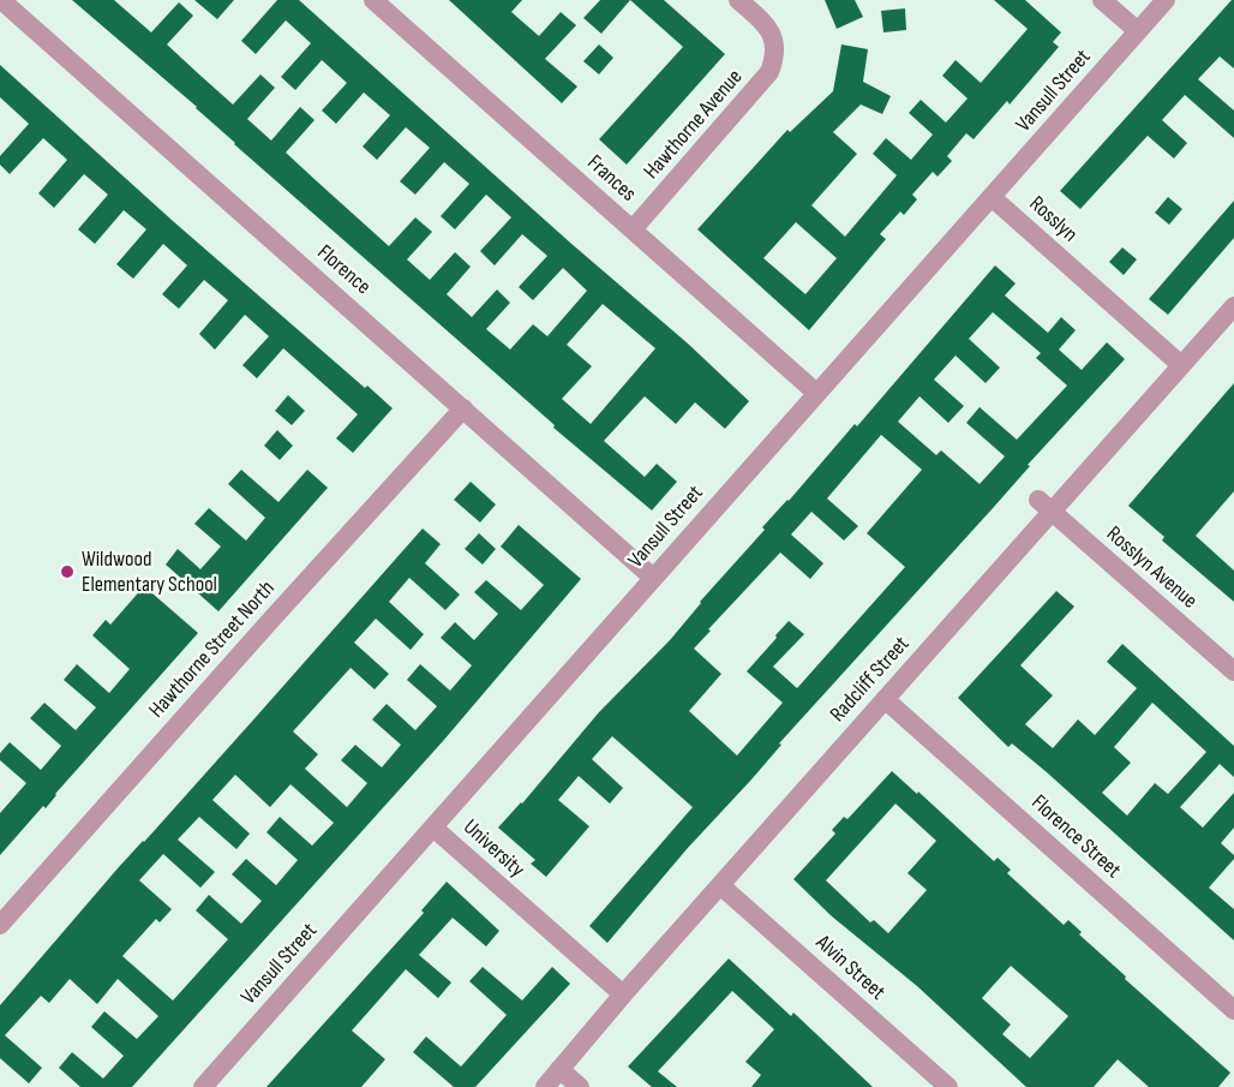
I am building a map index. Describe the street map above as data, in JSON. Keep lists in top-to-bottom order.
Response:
{
  "streets": {
    "street": [
      "Vansull Street",
      "Hawthorne Avenue",
      "Frances",
      "Rosslyn",
      "Florence",
      "Rosslyn Avenue",
      "Hawthorne Street North",
      "Radcliff Street",
      "Florence Street",
      "University",
      "Alvin Street"
    ]
  },
  "crossings": [
    ["Vansull Street", "Frances"],
    ["Vansull Street", "Rosslyn"],
    ["Vansull Street", "Florence"],
    ["Vansull Street", "University"],
    ["Hawthorne Avenue", "Frances"],
    ["Rosslyn", "Radcliff Street"],
    ["Florence", "Hawthorne Street North"],
    ["Rosslyn Avenue", "Radcliff Street"],
    ["Radcliff Street", "Florence Street"],
    ["Radcliff Street", "University"],
    ["Radcliff Street", "Alvin Street"]
  ],
  "places": ["Wildwood Elementary School"]
}
